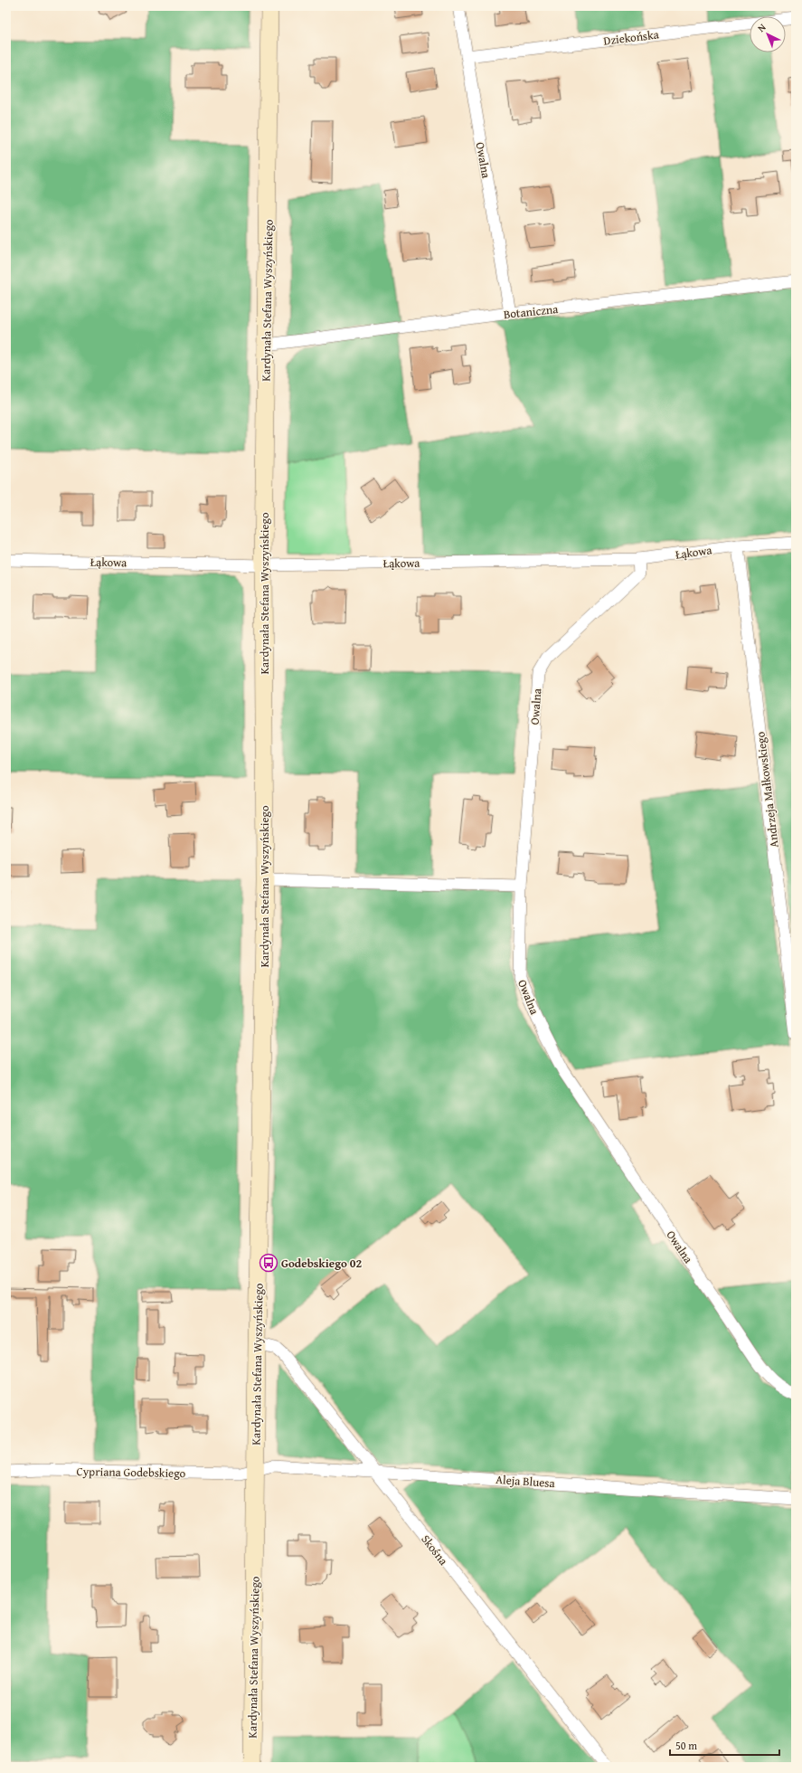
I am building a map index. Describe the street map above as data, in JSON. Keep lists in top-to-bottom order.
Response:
{
  "streets": {
    "main road": ["Kardynała Stefana Wyszyńskiego"],
    "street": [
      "Dziekońska",
      "Owalna",
      "Botaniczna",
      "Łąkowa",
      "Andrzeja Małkowskiego",
      "Cypriana Godebskiego",
      "Aleja Bluesa",
      "Skośna"
    ]
  },
  "crossings": [
    ["Dziekońska", "Owalna"],
    ["Owalna", "Botaniczna"],
    ["Owalna", "Łąkowa"],
    ["Kardynała Stefana Wyszyńskiego", "Botaniczna"],
    ["Kardynała Stefana Wyszyńskiego", "Łąkowa"],
    ["Kardynała Stefana Wyszyńskiego", "Cypriana Godebskiego"],
    ["Kardynała Stefana Wyszyńskiego", "Aleja Bluesa"],
    ["Kardynała Stefana Wyszyńskiego", "Skośna"],
    ["Łąkowa", "Andrzeja Małkowskiego"],
    ["Cypriana Godebskiego", "Aleja Bluesa"],
    ["Aleja Bluesa", "Skośna"]
  ],
  "places": {
    "bus stop": ["Godebskiego 02"]
  },
  "scale_bar": "50 m",
  "north": "top left"
}
